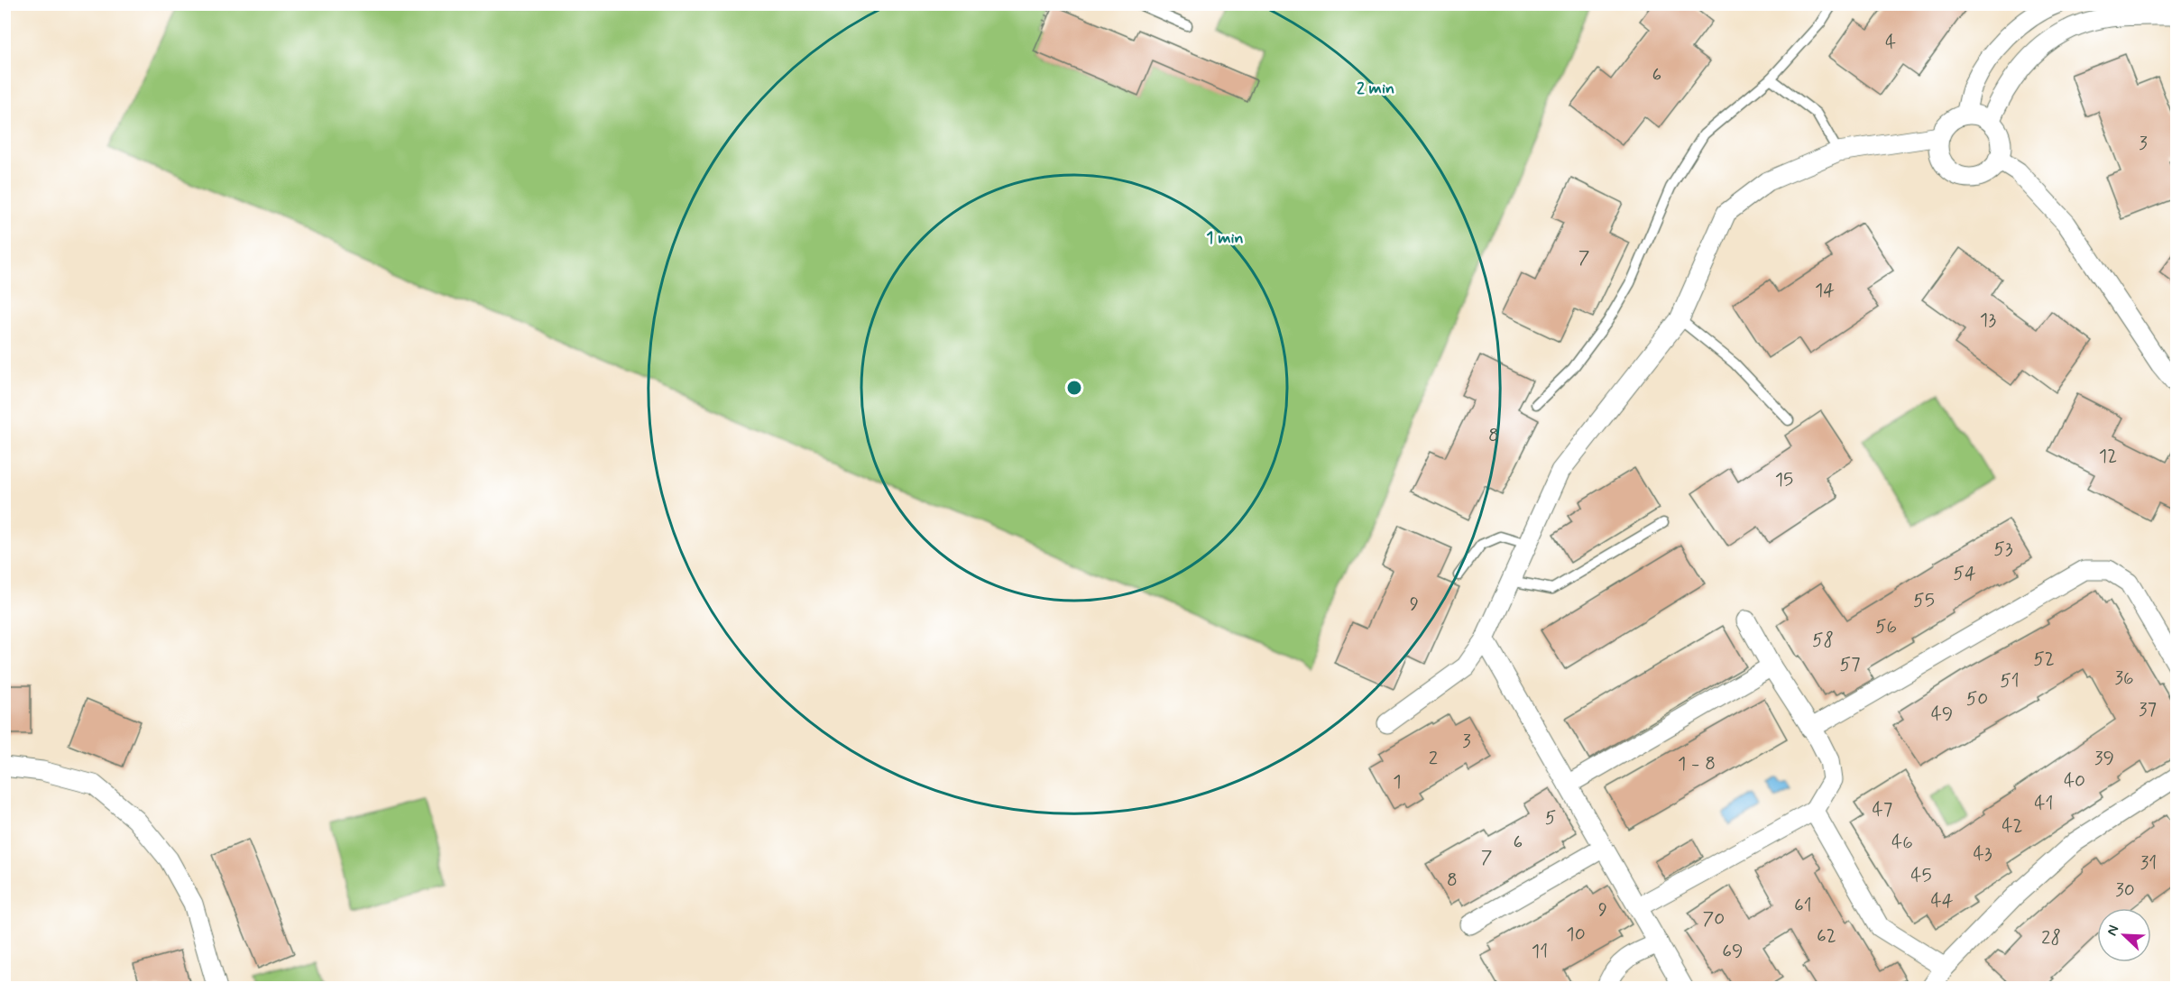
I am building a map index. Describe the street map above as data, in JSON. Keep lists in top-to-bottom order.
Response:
{
  "house_numbers": [
    "4",
    "6",
    "3",
    "7",
    "14",
    "13",
    "8",
    "12",
    "15",
    "53",
    "54",
    "55",
    "9",
    "56",
    "58",
    "52",
    "57",
    "36",
    "51",
    "50",
    "37",
    "49",
    "3",
    "2",
    "39",
    "1 - 8",
    "40",
    "1",
    "41",
    "47",
    "5",
    "42",
    "6",
    "46",
    "43",
    "7",
    "31",
    "45",
    "8",
    "30",
    "44",
    "61",
    "9",
    "70",
    "10",
    "62",
    "28",
    "11",
    "69"
  ],
  "north": "top left",
  "rings": ["2 min", "1 min"]
}
